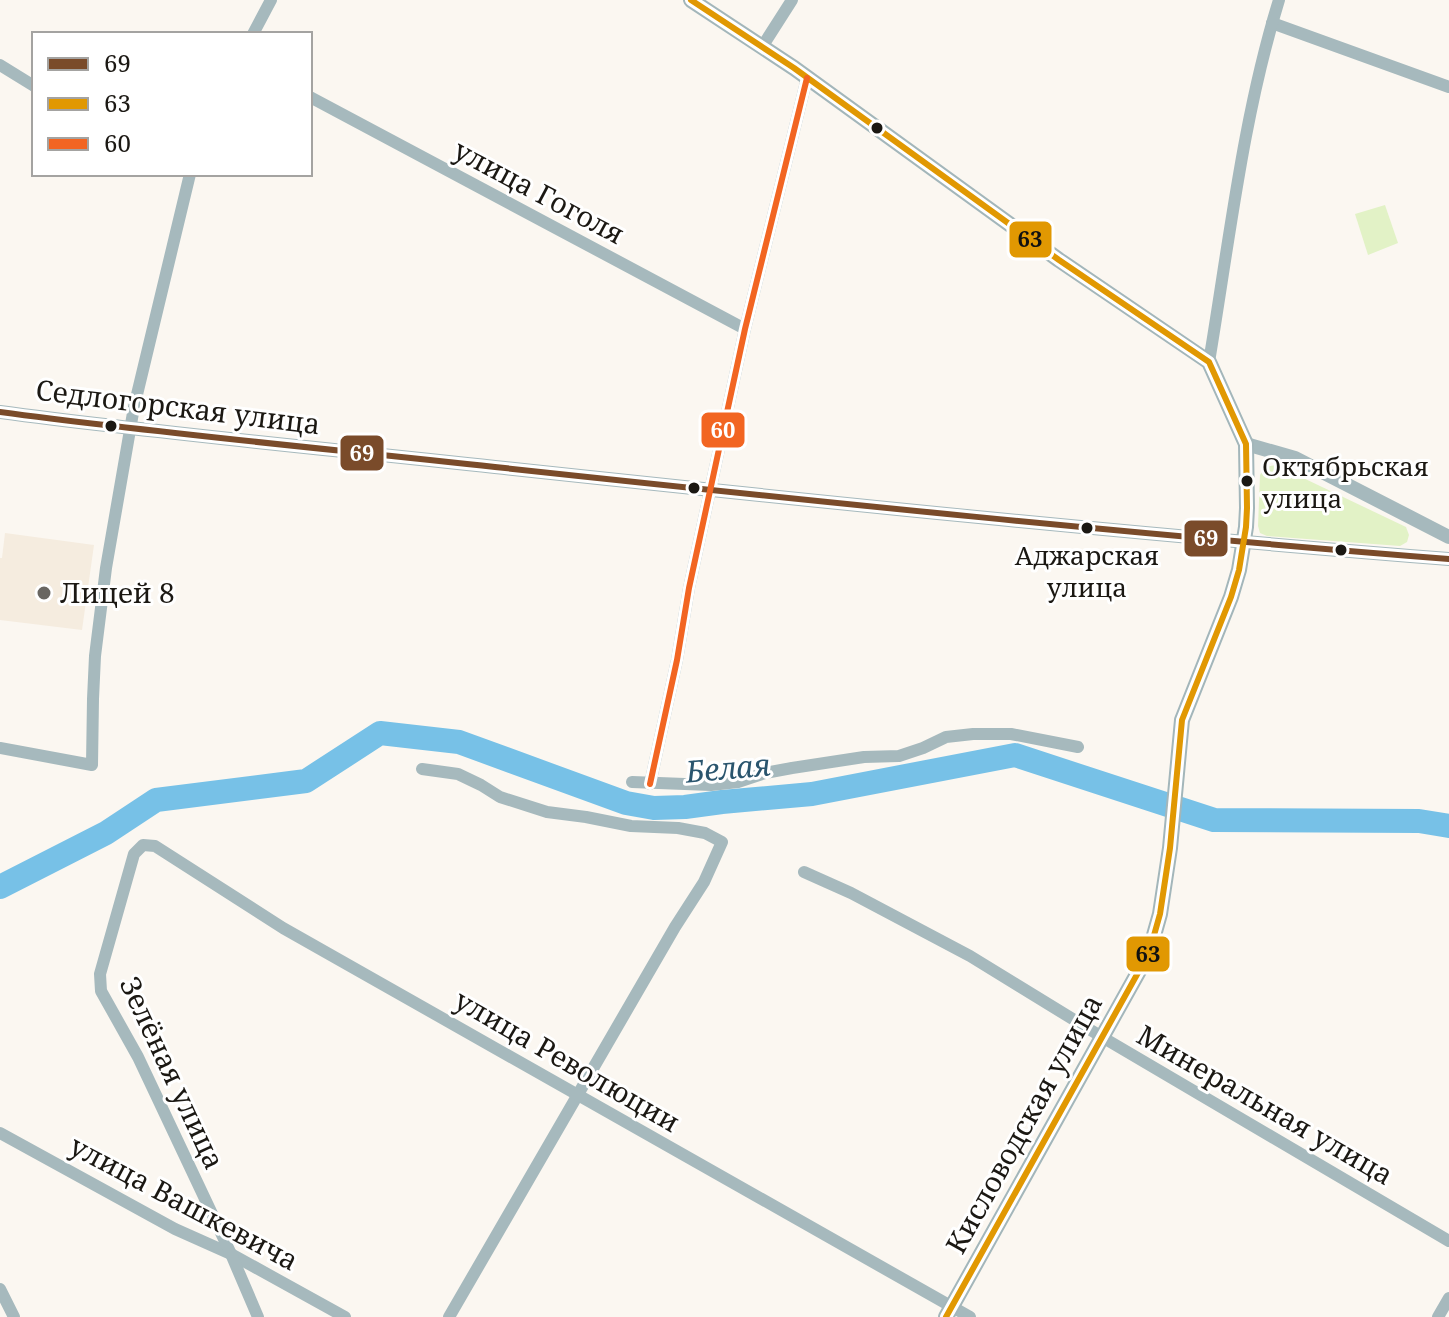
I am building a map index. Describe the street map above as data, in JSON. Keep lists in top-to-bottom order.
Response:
{
  "streets": {
    "main road": ["Кисловодская улица"],
    "street": [
      "улица Гоголя",
      "Седлогорская улица",
      "улица Революции",
      "Зелёная улица",
      "Минеральная улица",
      "улица Вашкевича"
    ]
  },
  "crossings": [
    ["Седлогорская улица", "Кисловодская улица"],
    ["улица Революции", "Зелёная улица"],
    ["улица Революции", "Кисловодская улица"],
    ["Зелёная улица", "улица Вашкевича"],
    ["Минеральная улица", "Кисловодская улица"]
  ],
  "water": ["Белая"],
  "places": ["Октябрьская улица", "Аджарская улица", "Лицей 8"],
  "lines": ["transit line 63", "transit line 60", "transit line 69"],
  "legend": ["69", "63", "60"]
}
